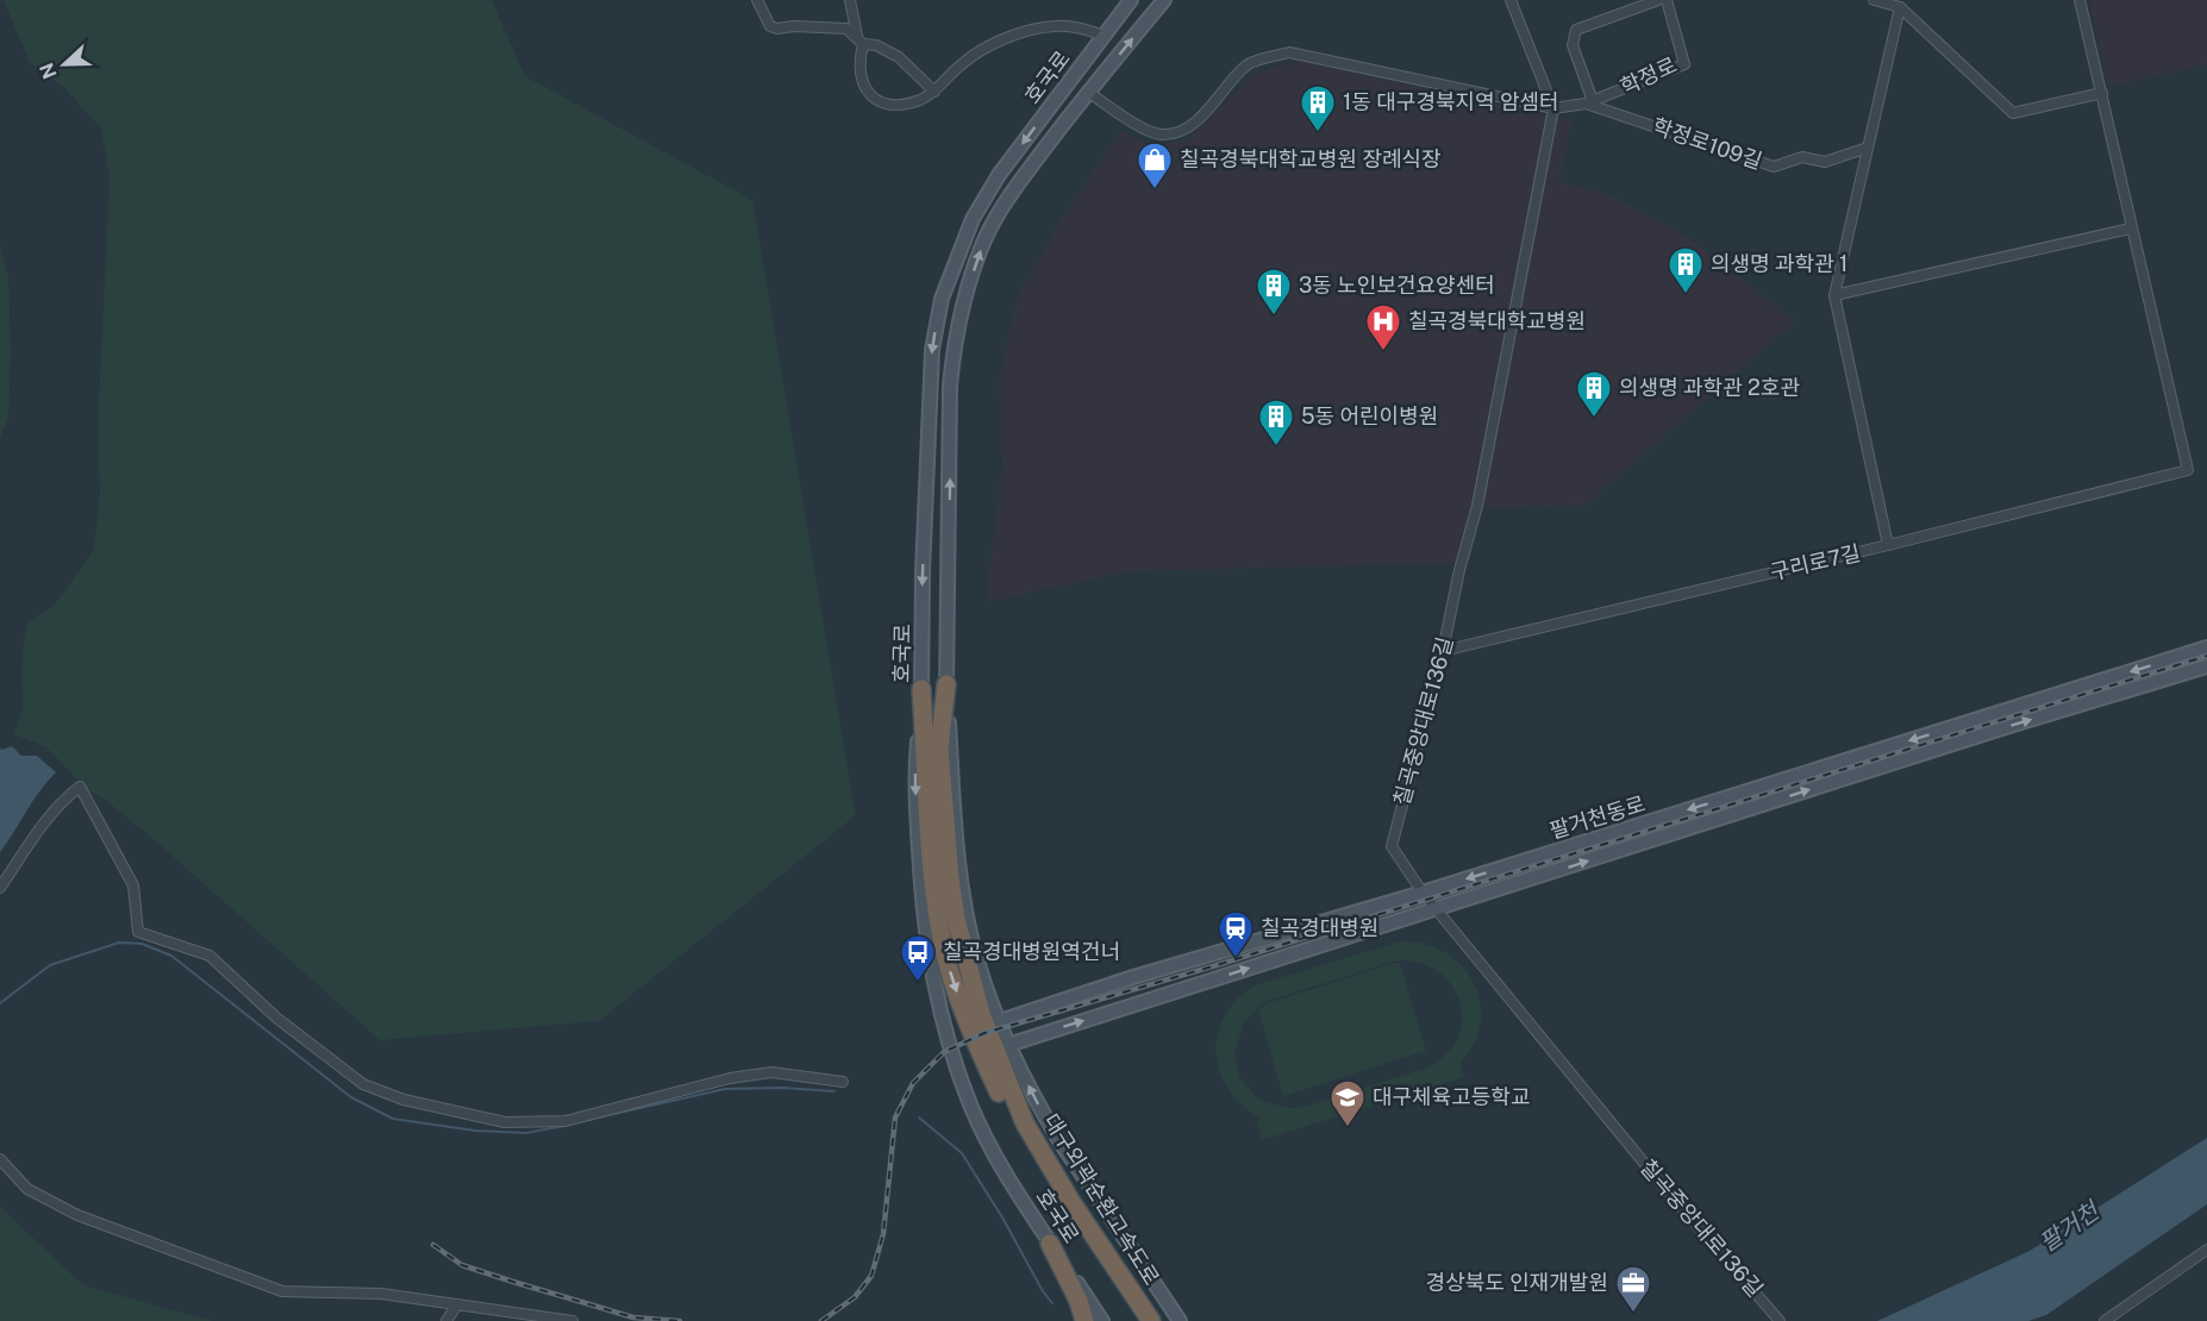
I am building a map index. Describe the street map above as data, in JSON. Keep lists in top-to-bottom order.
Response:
{
  "streets": {
    "highway": ["대구외곽순환고속도로"],
    "main road": ["호국로", "팔거천동로"],
    "street": [
      "학정로",
      "학정로109길",
      "구리로7길",
      "칠곡중앙대로136길"
    ]
  },
  "crossings": [
    ["학정로", "호국로"],
    ["학정로", "학정로109길"],
    ["학정로", "칠곡중앙대로136길"],
    ["호국로", "칠곡중앙대로136길"],
    ["호국로", "팔거천동로"],
    ["호국로", "대구외곽순환고속도로"],
    ["구리로7길", "칠곡중앙대로136길"],
    ["칠곡중앙대로136길", "팔거천동로"]
  ],
  "water": ["팔거천"],
  "places": {
    "building": [
      "1동 대구경북지역 암셈터",
      "의생명 과학관 1",
      "3동 노인보건요양센터",
      "의생명 과학관 2호관",
      "5동 어린이병원"
    ],
    "shop": ["칠곡경북대학교병원 장례식장"],
    "hospital": ["칠곡경북대학교병원"],
    "station": ["칠곡경대병원"],
    "bus stop": ["칠곡경대병원역건너"],
    "school or university": ["대구체육고등학교"],
    "office": ["경상북도 인재개발원"]
  },
  "north": "left"
}
